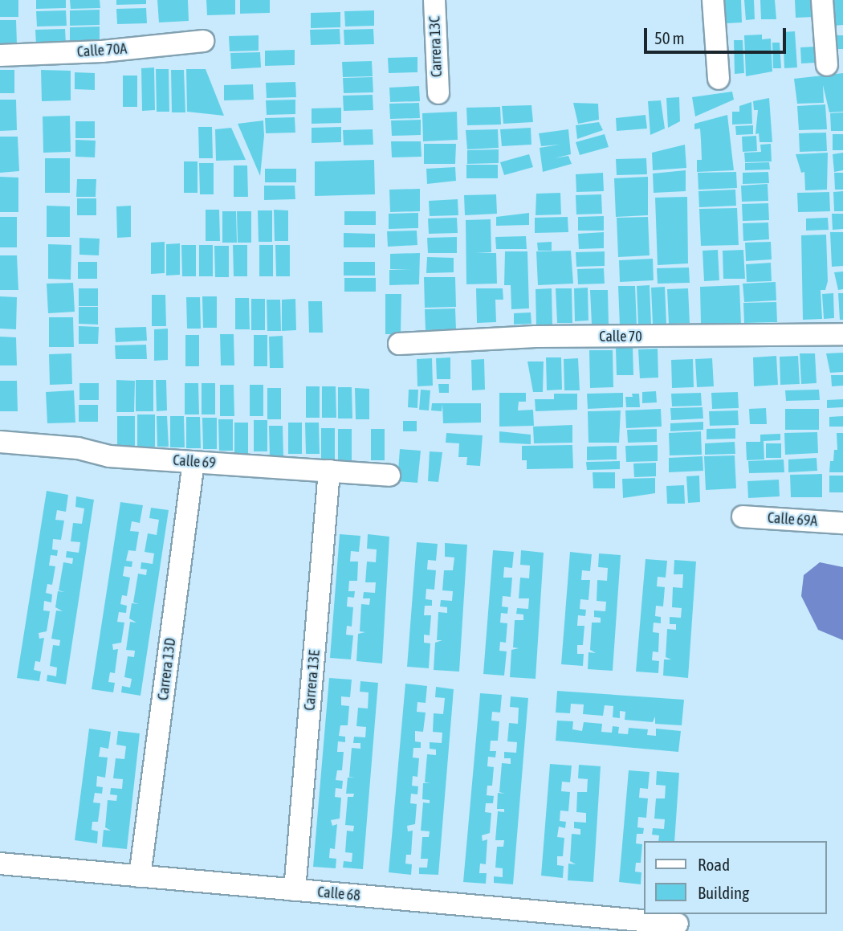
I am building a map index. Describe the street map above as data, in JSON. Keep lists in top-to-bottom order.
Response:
{
  "streets": {
    "street": [
      "Carrera 13C",
      "Calle 70A",
      "Calle 70",
      "Calle 69",
      "Calle 69A",
      "Carrera 13D",
      "Carrera 13E",
      "Calle 68"
    ]
  },
  "crossings": [
    ["Calle 69", "Carrera 13D"],
    ["Calle 69", "Carrera 13E"],
    ["Carrera 13D", "Calle 68"],
    ["Carrera 13E", "Calle 68"]
  ],
  "legend": ["Road", "Building"],
  "scale_bar": "50 m"
}
